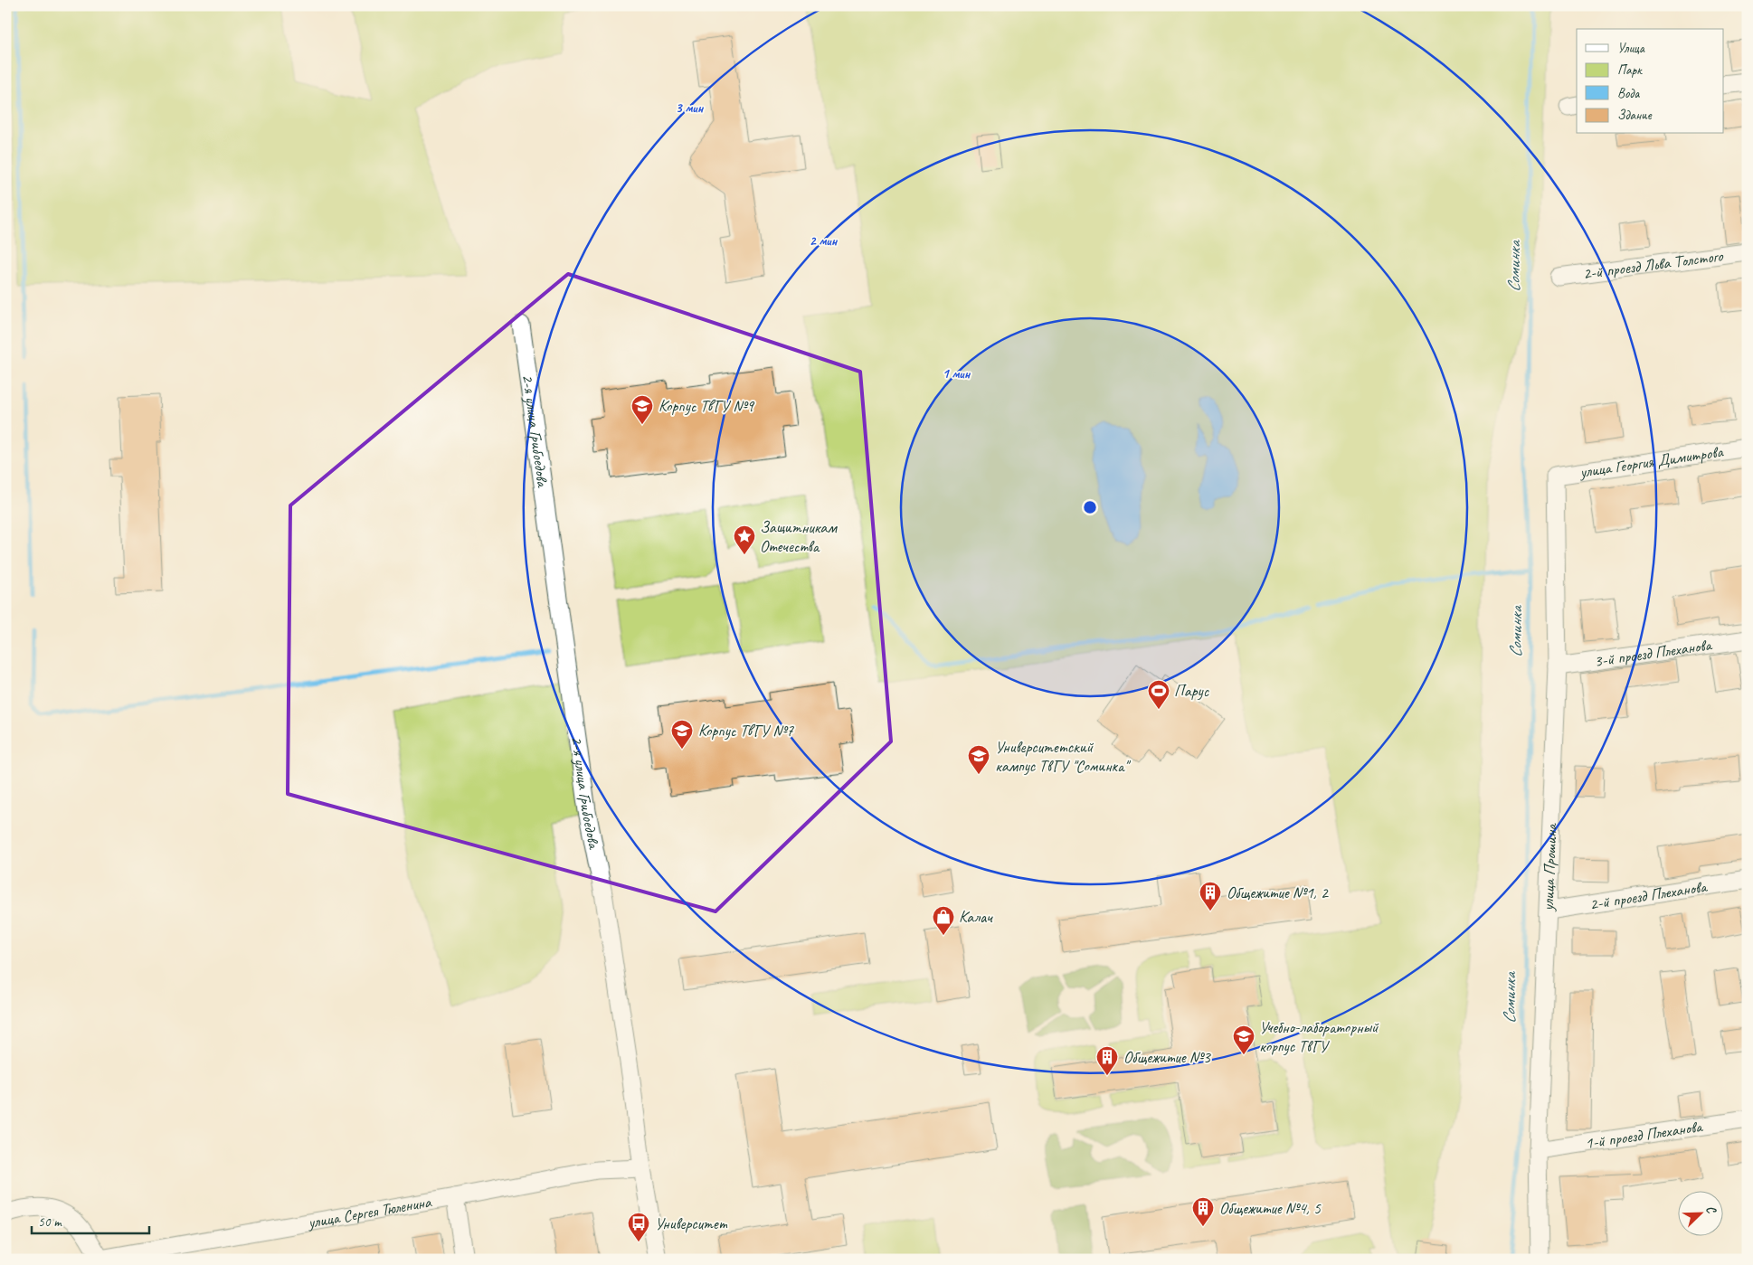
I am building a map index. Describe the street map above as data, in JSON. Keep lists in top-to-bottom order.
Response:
{
  "streets": {
    "street": [
      "2-й проезд Льва Толстого",
      "2-я улица Грибоедова",
      "улица Георгия Димитрова",
      "3-й проезд Плеханова",
      "улица Прошина",
      "2-й проезд Плеханова",
      "1-й проезд Плеханова",
      "улица Сергея Тюленина"
    ]
  },
  "crossings": [
    ["2-я улица Грибоедова", "улица Сергея Тюленина"],
    ["улица Георгия Димитрова", "улица Прошина"],
    ["3-й проезд Плеханова", "улица Прошина"],
    ["улица Прошина", "2-й проезд Плеханова"],
    ["улица Прошина", "1-й проезд Плеханова"]
  ],
  "water": ["Соминка"],
  "places": {
    "school or university": [
      "Корпус ТвГУ №9",
      "Корпус ТвГУ №7",
      "Университетский кампус ТвГУ \"Соминка\"",
      "Учебно-лабораторный корпус ТвГУ"
    ],
    "place": ["Защитникам Отечества"],
    "sports": ["Парус"],
    "building": ["Общежитие №1, 2", "Общежитие №3", "Общежитие №4, 5"],
    "shop": ["Калач"],
    "bus stop": ["Университет"]
  },
  "legend": [
    "Улица",
    "Парк",
    "Вода",
    "Здание"
  ],
  "scale_bar": "50 m",
  "north": "top right",
  "rings": ["3 мин", "2 мин", "1 мин"]
}
